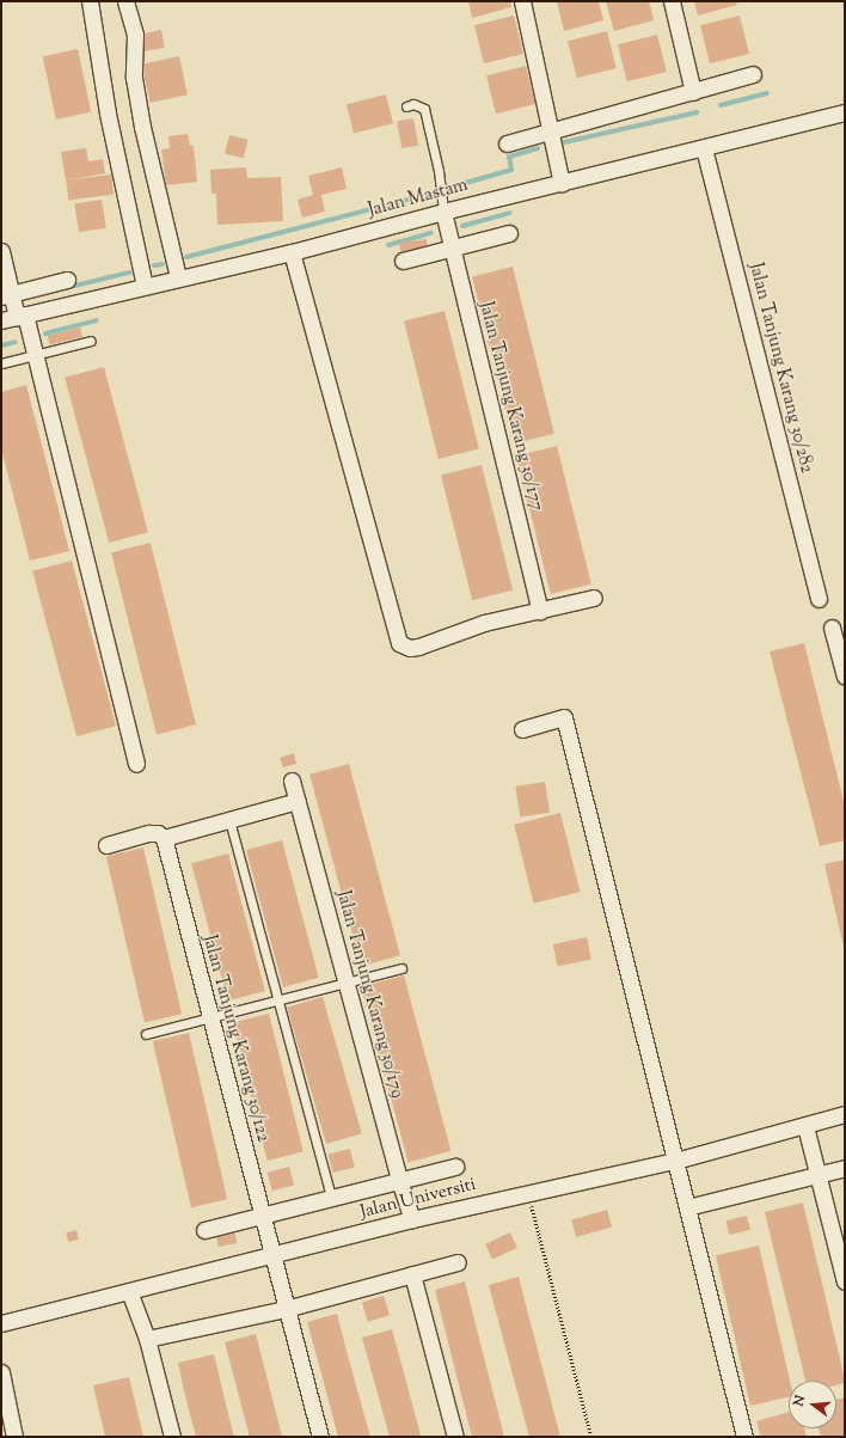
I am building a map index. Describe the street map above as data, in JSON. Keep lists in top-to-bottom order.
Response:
{
  "streets": {
    "street": [
      "Jalan Mastam",
      "Jalan Tanjung Karang 30/282",
      "Jalan Tanjung Karang 30/177",
      "Jalan Tanjung Karang 30/179",
      "Jalan Tanjung Karang 30/122",
      "Jalan Universiti"
    ]
  },
  "crossings": [
    ["Jalan Mastam", "Jalan Tanjung Karang 30/282"],
    ["Jalan Mastam", "Jalan Tanjung Karang 30/177"],
    ["Jalan Tanjung Karang 30/179", "Jalan Universiti"],
    ["Jalan Tanjung Karang 30/122", "Jalan Universiti"]
  ],
  "north": "left"
}
